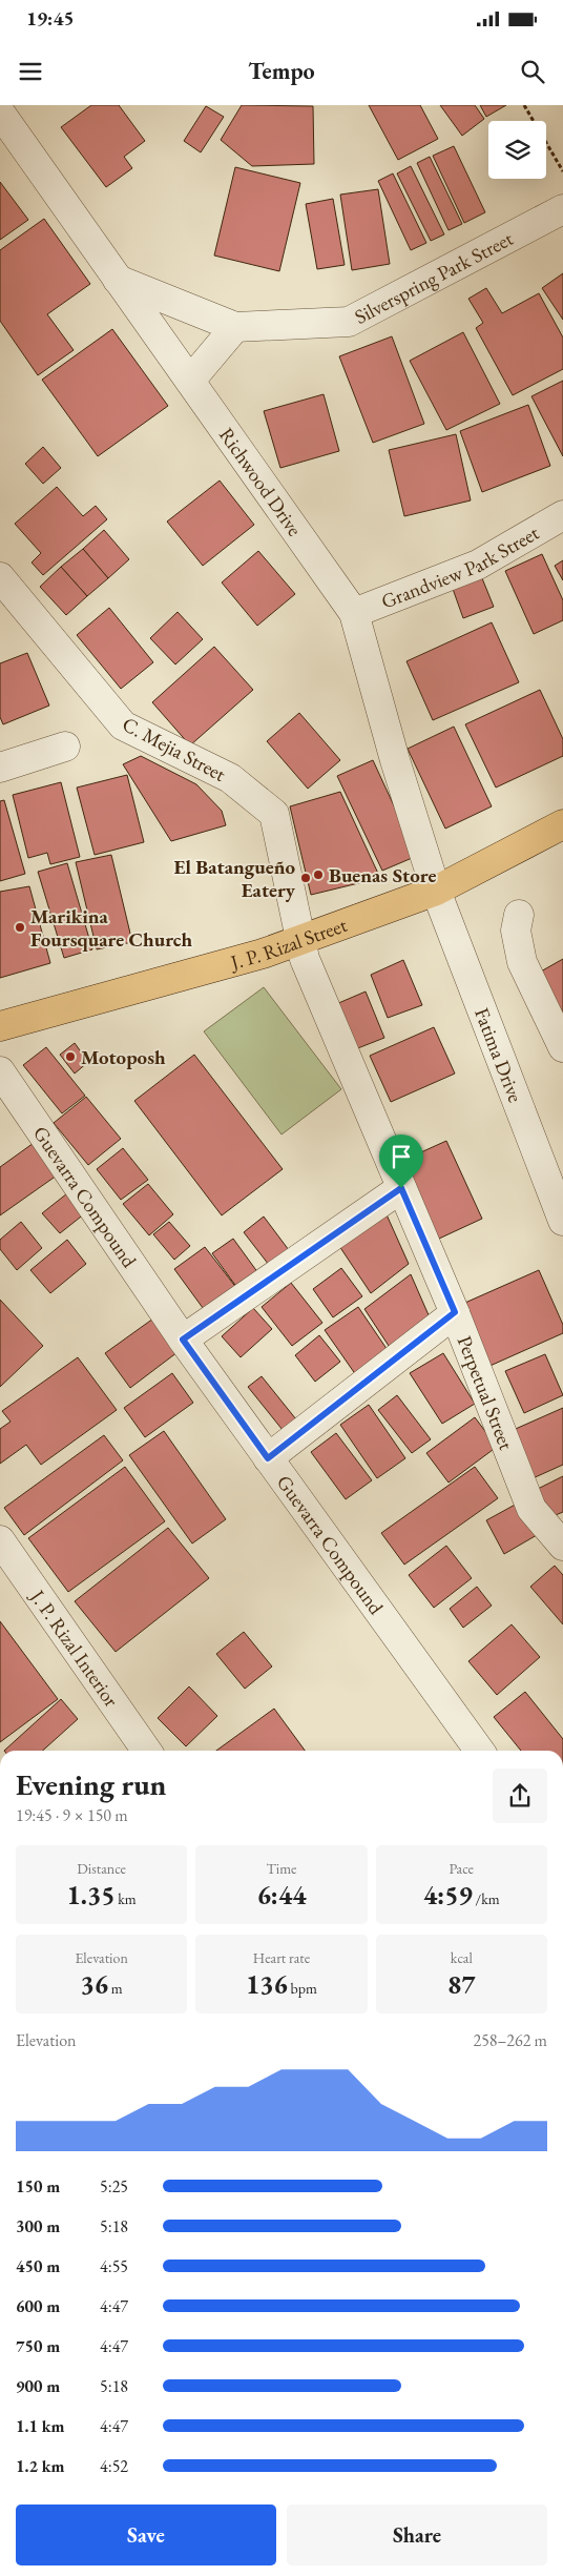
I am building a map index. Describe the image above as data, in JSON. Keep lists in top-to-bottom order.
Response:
{
  "streets": {
    "main road": ["J. P. Rizal Street"],
    "street": [
      "Silverspring Park Street",
      "Richwood Drive",
      "Grandview Park Street",
      "C. Mejia Street",
      "Fatima Drive",
      "Guevarra Compound",
      "Perpetual Street",
      "J. P. Rizal Interior"
    ]
  },
  "crossings": [
    ["Silverspring Park Street", "Richwood Drive"],
    ["Richwood Drive", "Grandview Park Street"],
    ["Richwood Drive", "J. P. Rizal Street"],
    ["Richwood Drive", "Fatima Drive"],
    ["C. Mejia Street", "J. P. Rizal Street"],
    ["C. Mejia Street", "Perpetual Street"],
    ["J. P. Rizal Street", "Fatima Drive"],
    ["J. P. Rizal Street", "Perpetual Street"]
  ],
  "places": [
    "Buenas Store",
    "El Batangueño Eatery",
    "Marikina Foursquare Church",
    "Motoposh"
  ],
  "page": {
    "status": "19:45",
    "header": "Tempo",
    "heading": ["Evening run", "19:45 · 9 × 150 m"],
    "stats": [
      ["Distance", "1.35 km"],
      ["Time", "6:44"],
      ["Pace", "4:59 /km"],
      ["Elevation", "36 m"],
      ["Heart rate", "136 bpm"],
      ["kcal", "87"]
    ],
    "chart": ["Elevation", "258–262 m"],
    "list": [
      {
        "name": "150 m",
        "note": "5:25"
      },
      {
        "name": "300 m",
        "note": "5:18"
      },
      {
        "name": "450 m",
        "note": "4:55"
      },
      {
        "name": "600 m",
        "note": "4:47"
      },
      {
        "name": "750 m",
        "note": "4:47"
      },
      {
        "name": "900 m",
        "note": "5:18"
      },
      {
        "name": "1.1 km",
        "note": "4:47"
      },
      {
        "name": "1.2 km",
        "note": "4:52"
      }
    ],
    "buttons": ["Save", "Share"]
  }
}
